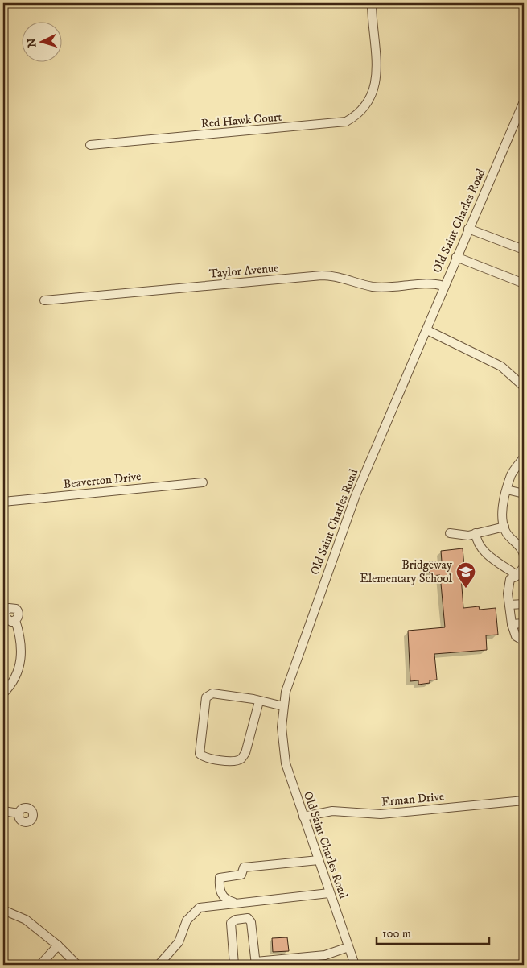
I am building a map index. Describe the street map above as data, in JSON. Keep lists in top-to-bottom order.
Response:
{
  "streets": {
    "street": [
      "Red Hawk Court",
      "Old Saint Charles Road",
      "Taylor Avenue",
      "Beaverton Drive",
      "Erman Drive"
    ]
  },
  "crossings": [
    ["Old Saint Charles Road", "Taylor Avenue"],
    ["Old Saint Charles Road", "Erman Drive"]
  ],
  "places": {
    "school or university": ["Bridgeway Elementary School"]
  },
  "scale_bar": "100 m",
  "north": "left"
}
